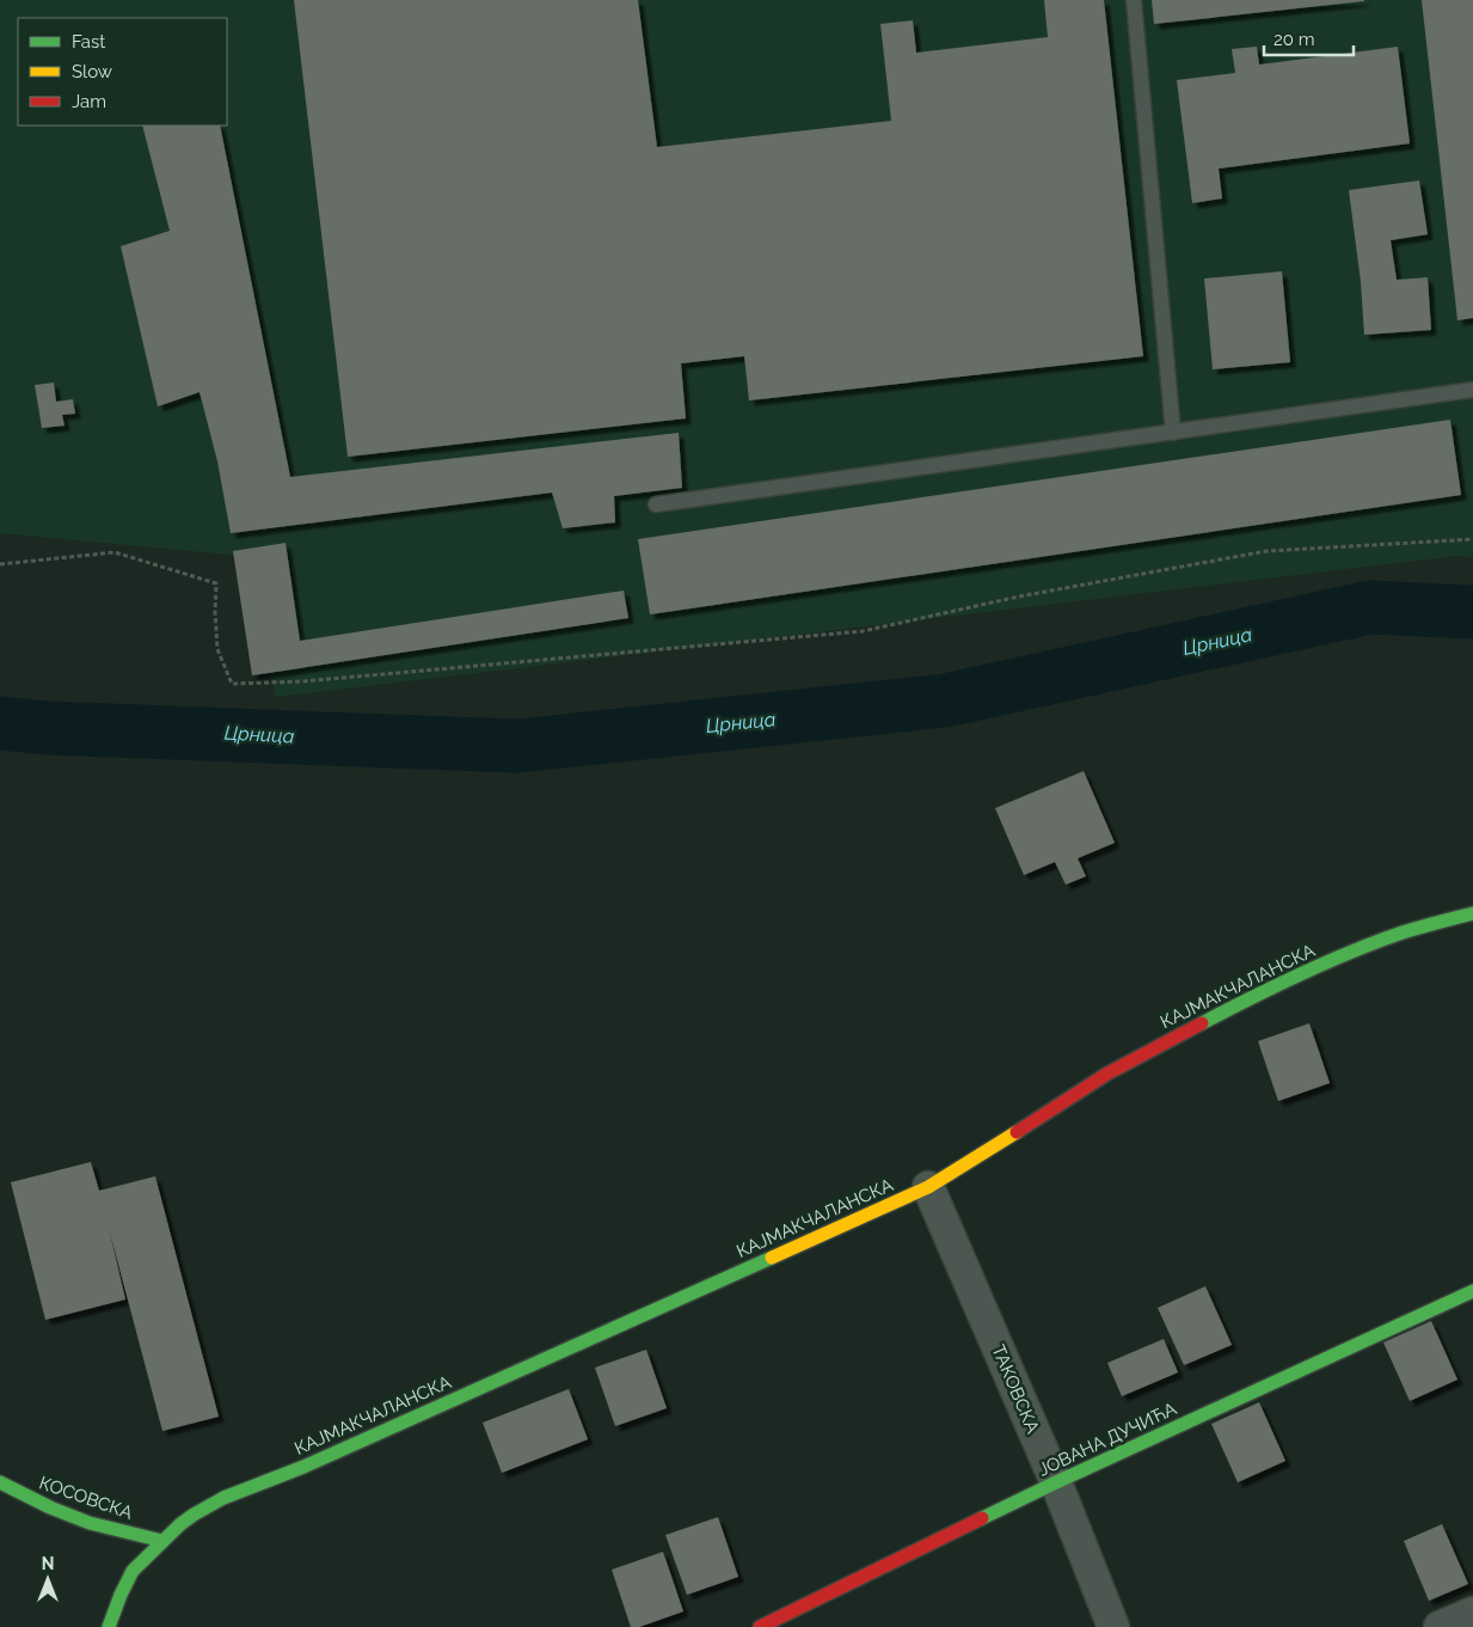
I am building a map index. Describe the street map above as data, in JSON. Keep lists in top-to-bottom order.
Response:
{
  "streets": {
    "street": [
      "КАЈМАКЧАЛАНСКА",
      "ТАКОВСКА",
      "ЈОВАНА ДУЧИЋА",
      "КОСОВСКА"
    ]
  },
  "crossings": [
    ["КАЈМАКЧАЛАНСКА", "ТАКОВСКА"],
    ["КАЈМАКЧАЛАНСКА", "КОСОВСКА"],
    ["ТАКОВСКА", "ЈОВАНА ДУЧИЋА"]
  ],
  "water": ["Црница"],
  "legend": ["Fast", "Slow", "Jam"],
  "scale_bar": "20 m",
  "north": "top"
}
